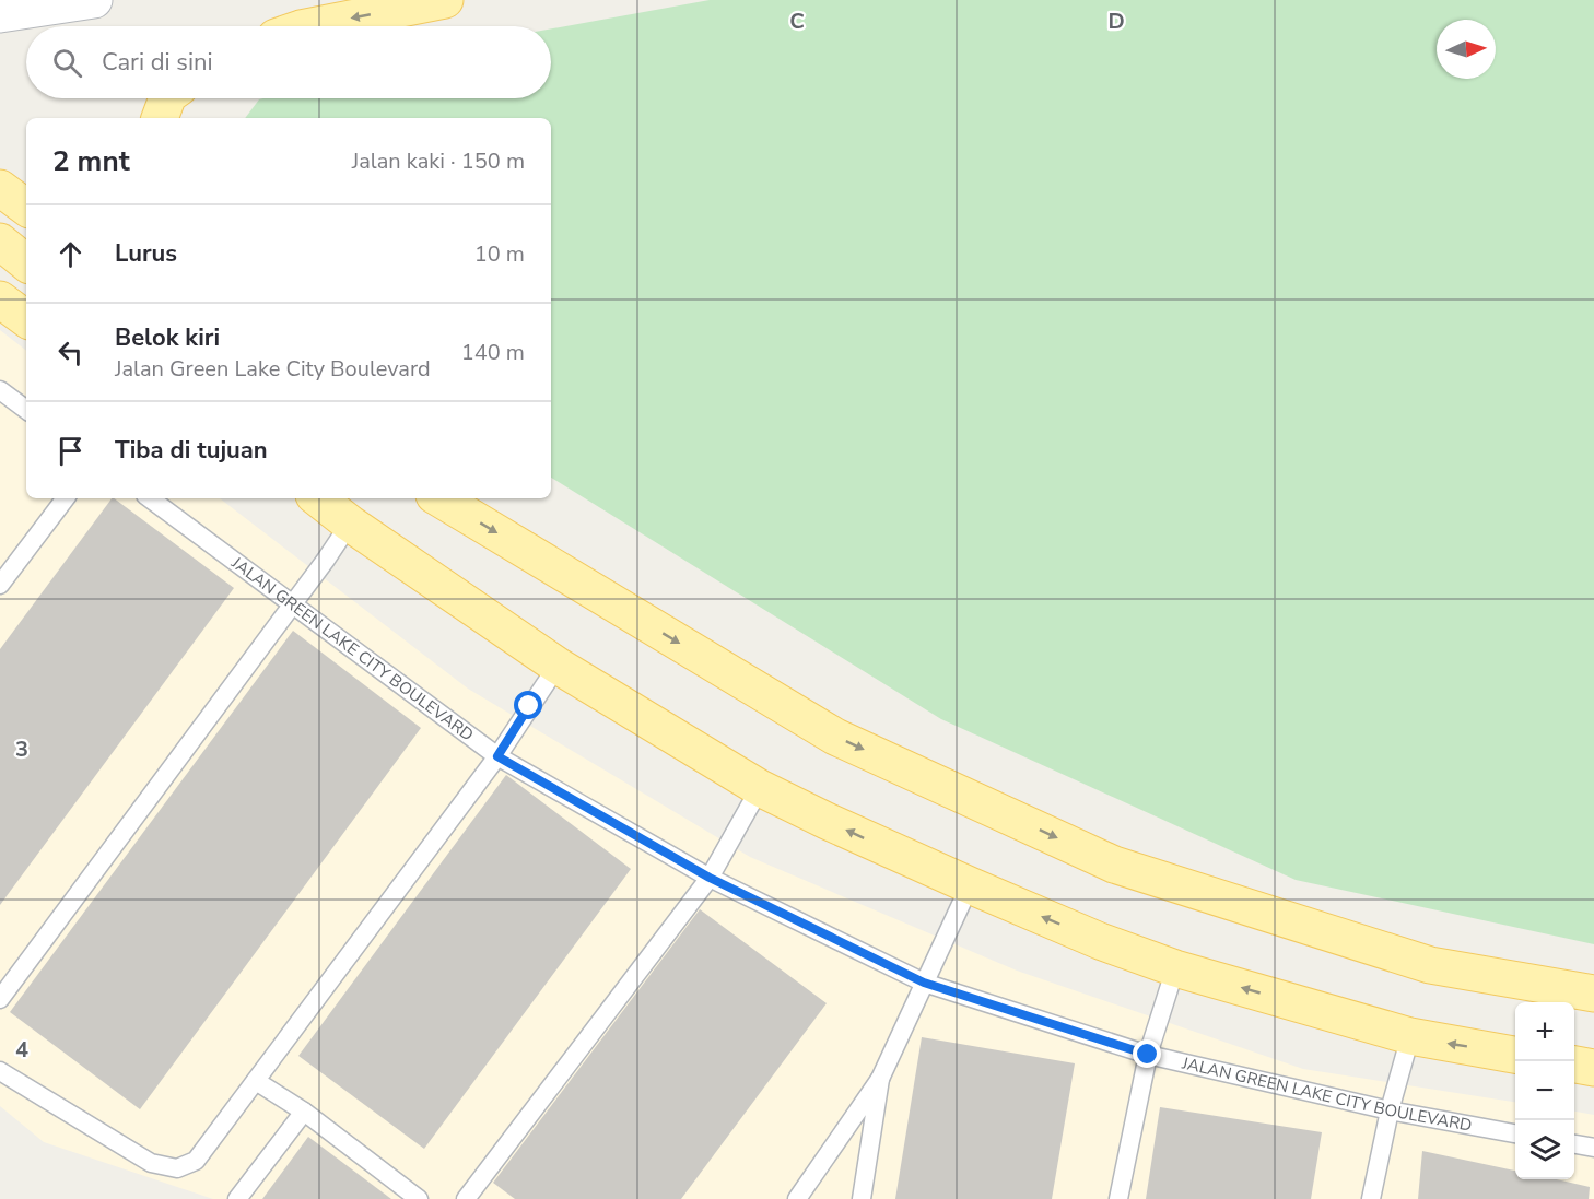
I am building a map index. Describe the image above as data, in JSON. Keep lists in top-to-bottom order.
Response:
{
  "streets": {
    "lane": ["JALAN GREEN LAKE CITY BOULEVARD"]
  },
  "north": "right",
  "page": {
    "search": "Cari di sini",
    "heading": ["2 mnt", "Jalan kaki · 150 m"],
    "list": [
      ["Lurus", "10 m"],
      ["Belok kiri", "Jalan Green Lake City Boulevard", "140 m"],
      "Tiba di tujuan"
    ],
    "map_buttons": ["+", "−"]
  },
  "grid": {
    "columns": ["C", "D"],
    "rows": ["3", "4"]
  }
}
